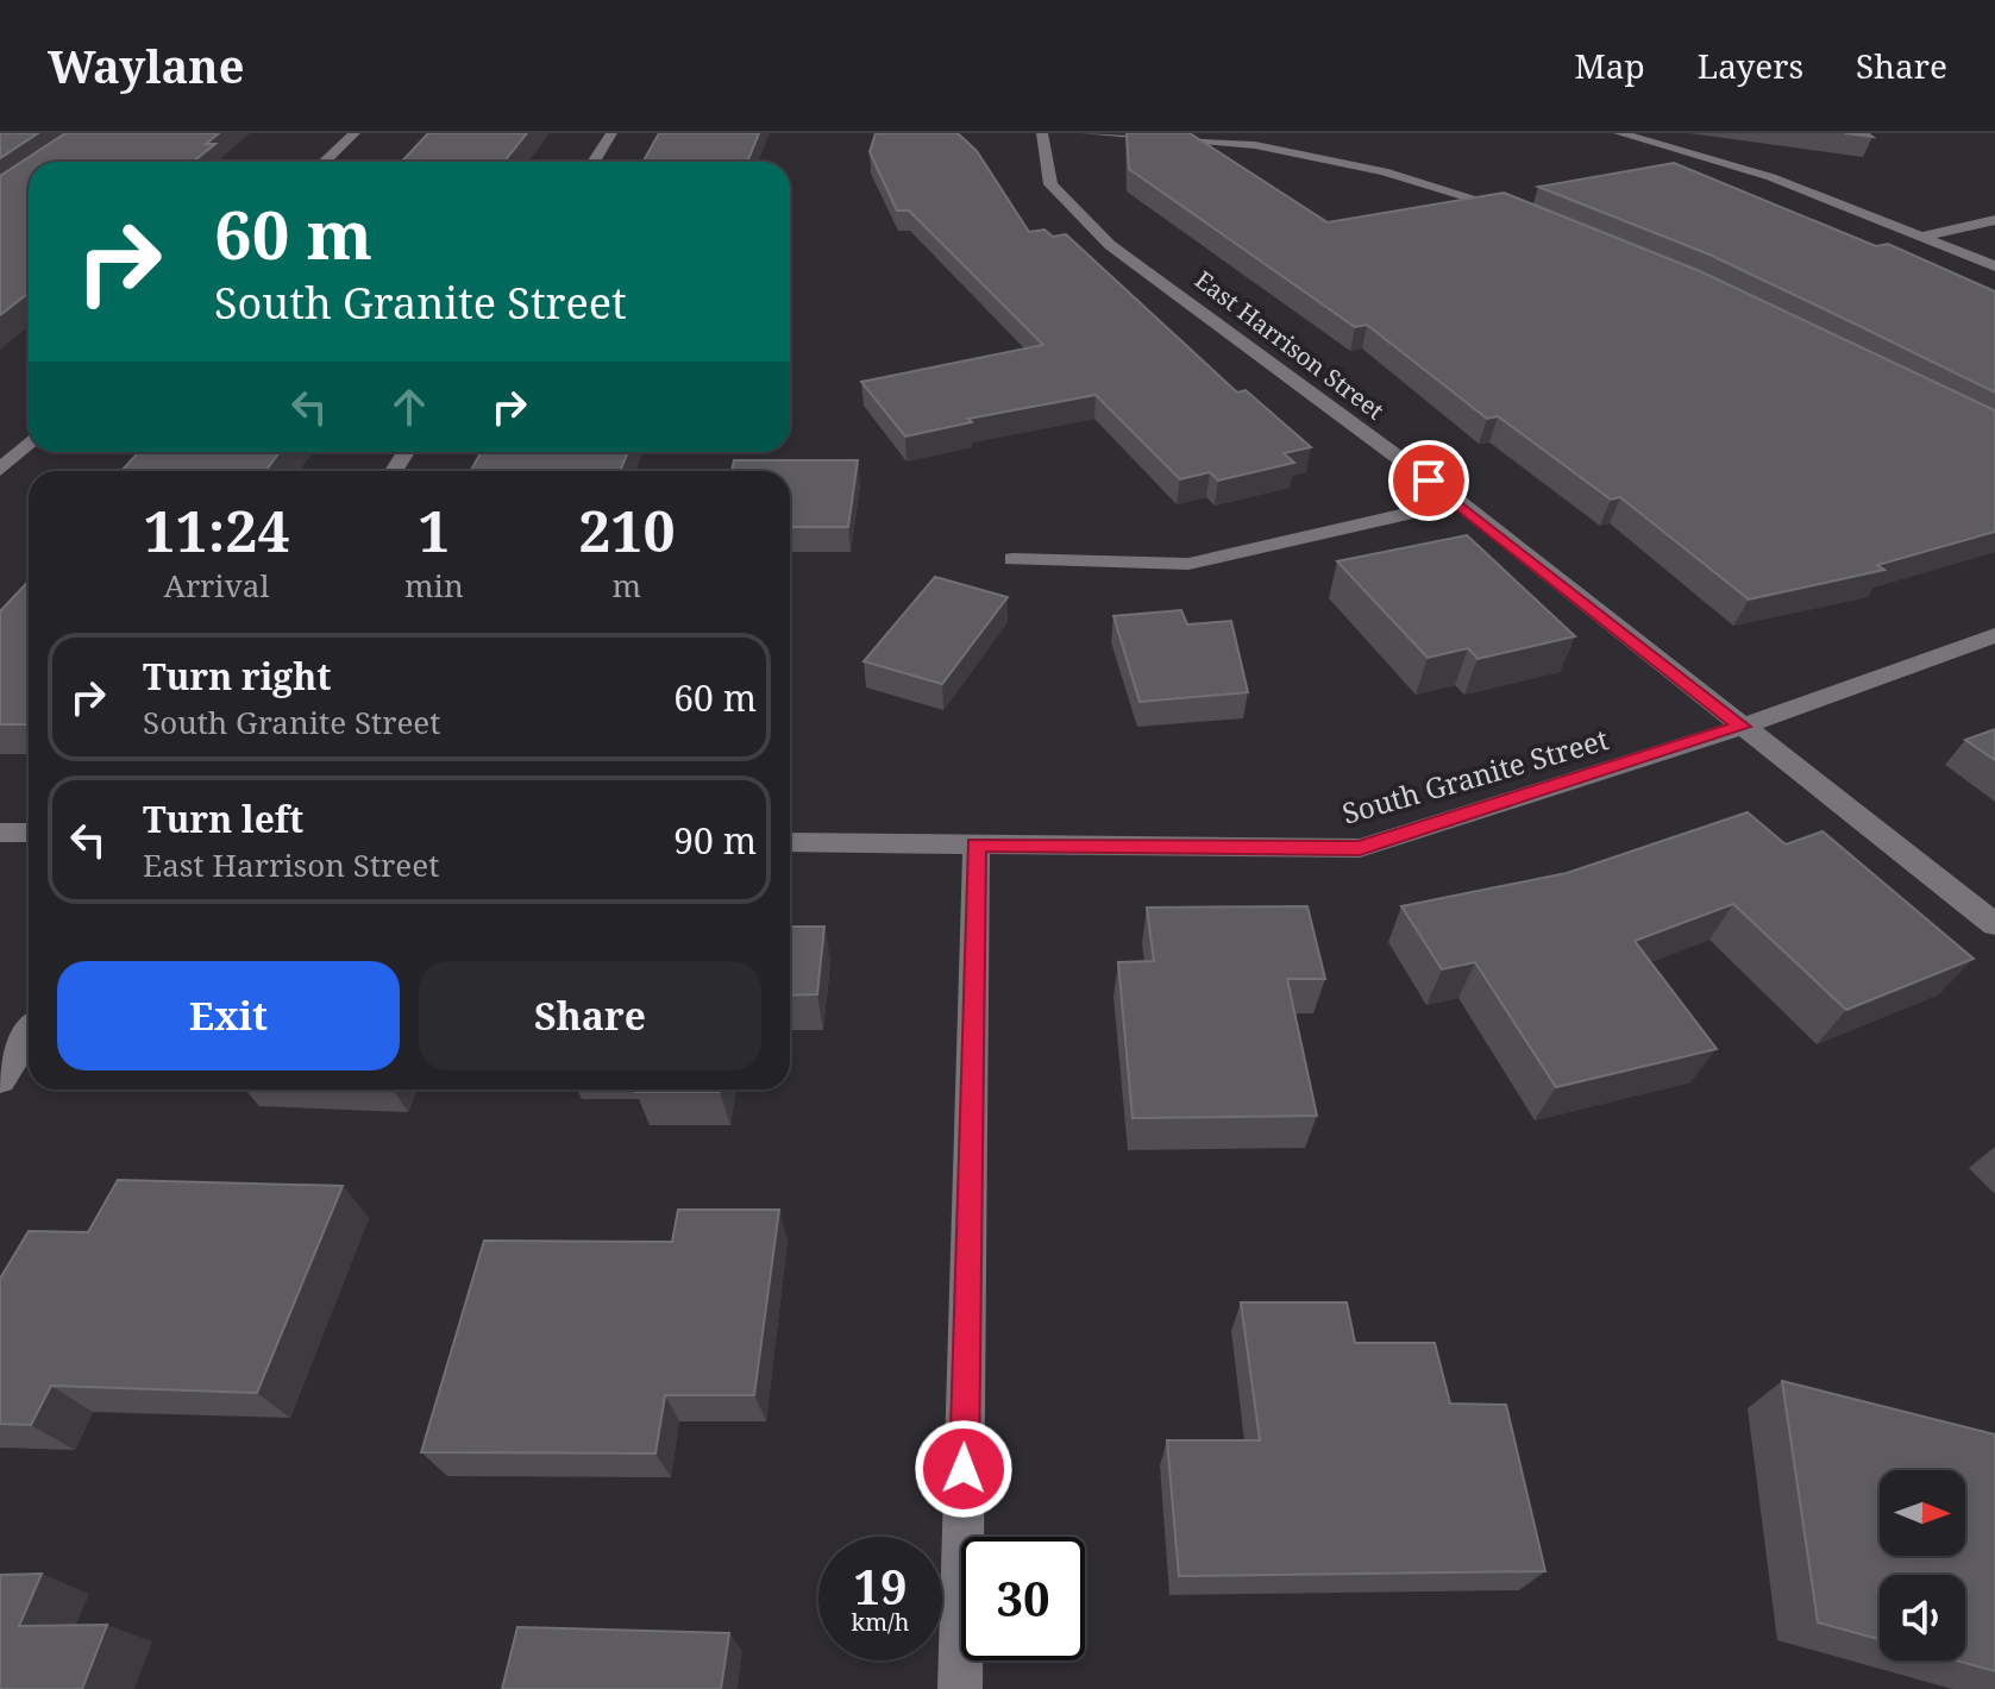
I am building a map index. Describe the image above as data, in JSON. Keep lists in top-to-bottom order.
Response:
{
  "streets": {
    "street": ["East Harrison Street", "South Granite Street"]
  },
  "crossings": [
    ["East Harrison Street", "South Granite Street"]
  ],
  "north": "right",
  "page": {
    "header": "Waylane",
    "nav": ["Map", "Layers", "Share"],
    "turn": ["60 m", "South Granite Street"],
    "eta": [
      "11:24",
      "Arrival",
      "1",
      "min",
      "210",
      "m"
    ],
    "list": [
      {
        "name": "Turn right",
        "note": "South Granite Street",
        "value": "60 m"
      },
      {
        "name": "Turn left",
        "note": "East Harrison Street",
        "value": "90 m"
      }
    ],
    "buttons": ["Exit", "Share"],
    "speed": "19 km/h",
    "limit": "30"
  }
}
